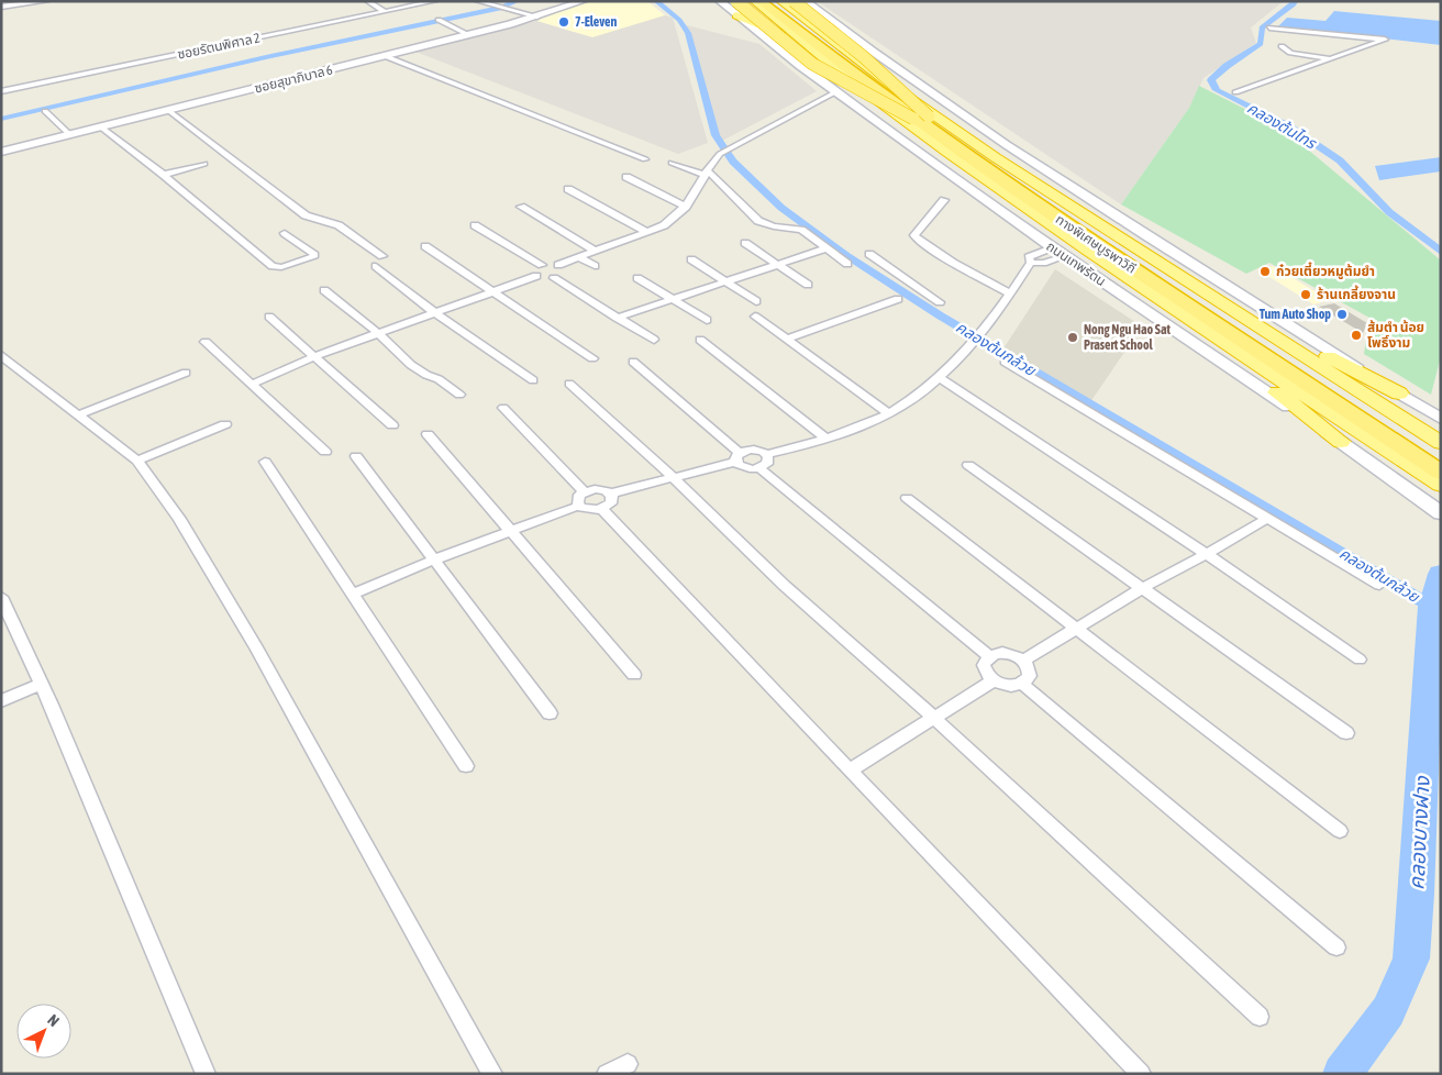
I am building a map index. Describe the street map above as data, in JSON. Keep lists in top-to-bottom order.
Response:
{
  "streets": {
    "highway": ["ทางพิเศษบูรพาวิถี", "ถนนเทพรัตน"],
    "street": ["ซอยรัตนพิศาล 2", "ซอยสุขาภิบาล 6"]
  },
  "water": ["คลองต้นไทร", "คลองต้นกล้วย", "คลองบางฝาง"],
  "places": [
    "7-Eleven",
    "ก๋วยเตี๋ยวหมูต้มยำ",
    "ร้านเกลี้ยงจาน",
    "Tum Auto Shop",
    "ส้มตำ น้อย โพธิ์งาม",
    "Nong Ngu Hao Sat Prasert School"
  ],
  "north": "top right"
}
